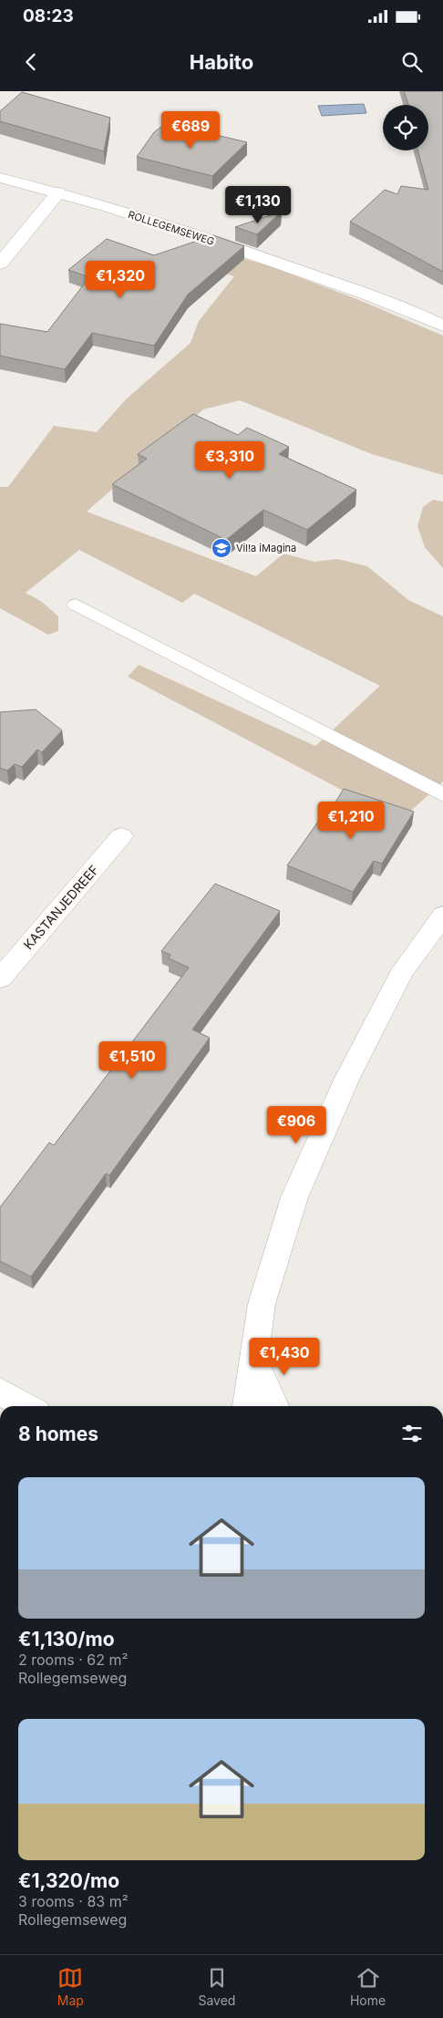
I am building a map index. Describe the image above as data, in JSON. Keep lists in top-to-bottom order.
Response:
{
  "streets": {
    "street": ["ROLLEGEMSEWEG", "KASTANJEDREEF"]
  },
  "places": {
    "school or university": ["Vil!a iMagina"]
  },
  "page": {
    "status": "08:23",
    "header": "Habito",
    "price": [
      "€689",
      "€1,130",
      "€1,320",
      "€3,310",
      "€1,210",
      "€1,510",
      "€906",
      "€1,430"
    ],
    "heading": "8 homes",
    "list": [
      {
        "name": "€1,130/mo",
        "note": "2 rooms · 62 m² · Rollegemseweg"
      },
      {
        "name": "€1,320/mo",
        "note": "3 rooms · 83 m² · Rollegemseweg"
      }
    ],
    "tabs": ["Map", "Saved", "Home"]
  }
}
